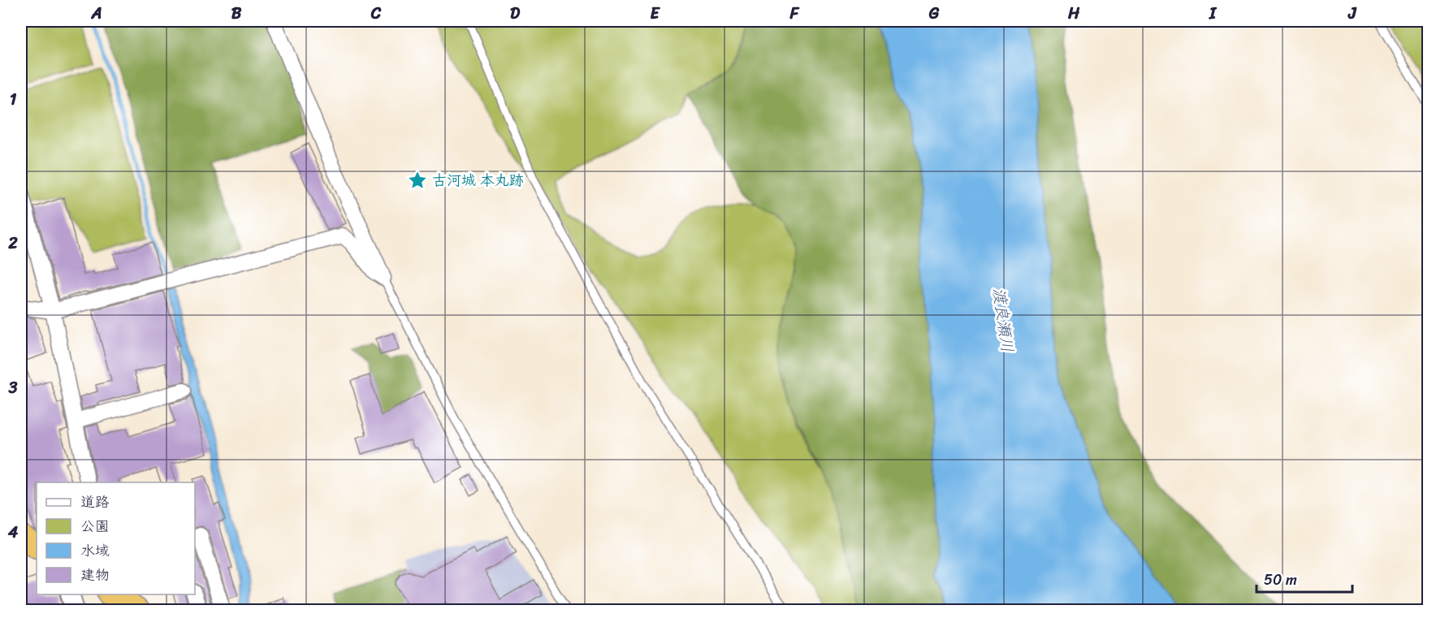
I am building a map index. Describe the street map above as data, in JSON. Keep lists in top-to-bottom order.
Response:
{
  "water": ["渡良瀬川"],
  "places": {
    "place": ["古河城 本丸跡"]
  },
  "legend": [
    "道路",
    "公園",
    "水域",
    "建物"
  ],
  "scale_bar": "50 m",
  "grid": {
    "columns": [
      "A",
      "B",
      "C",
      "D",
      "E",
      "F",
      "G",
      "H",
      "I",
      "J"
    ],
    "rows": [
      "1",
      "2",
      "3",
      "4"
    ]
  }
}
